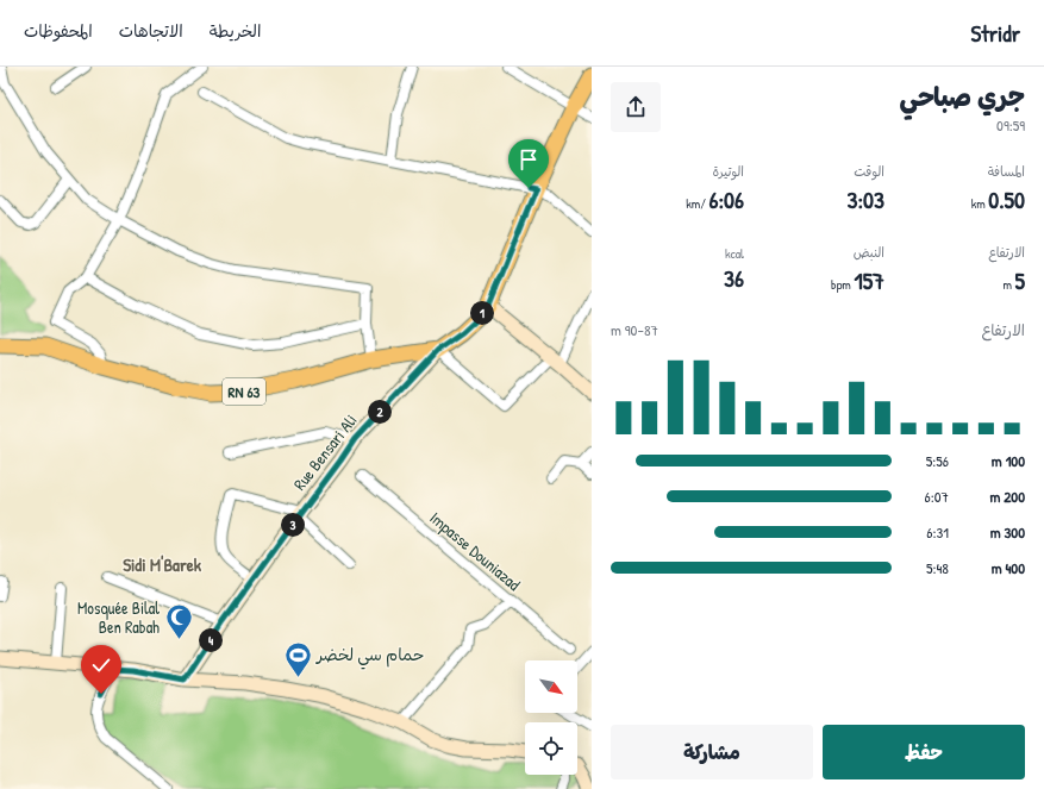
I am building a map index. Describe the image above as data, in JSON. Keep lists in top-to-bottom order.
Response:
{
  "streets": {
    "main road": ["RN 63", "Rue Bensari Ali"],
    "street": ["Impasse Douniazad"]
  },
  "crossings": [
    ["RN 63", "Rue Bensari Ali"]
  ],
  "districts": ["Sidi M'Barek"],
  "places": {
    "mosque": ["Mosquée Bilal Ben Rabah"],
    "sports": ["حمام سي لخضر"]
  },
  "north": "bottom right",
  "page": {
    "header": "Stridr",
    "nav": ["الخريطة", "الاتجاهات", "المحفوظات"],
    "heading": ["جري صباحي", "09:59"],
    "stats": [
      ["المسافة", "0.50 km"],
      ["الوقت", "3:03"],
      ["الوتيرة", "6:06 /km"],
      ["الارتفاع", "5 m"],
      ["النبض", "157 bpm"],
      ["kcal", "36"]
    ],
    "pins": [
      "1",
      "2",
      "3",
      "4"
    ],
    "chart": ["الارتفاع", "87–90 m"],
    "list": [
      {
        "name": "100 m",
        "note": "5:56"
      },
      {
        "name": "200 m",
        "note": "6:07"
      },
      {
        "name": "300 m",
        "note": "6:31"
      },
      {
        "name": "400 m",
        "note": "5:48"
      }
    ],
    "buttons": ["حفظ", "مشاركة"]
  }
}
